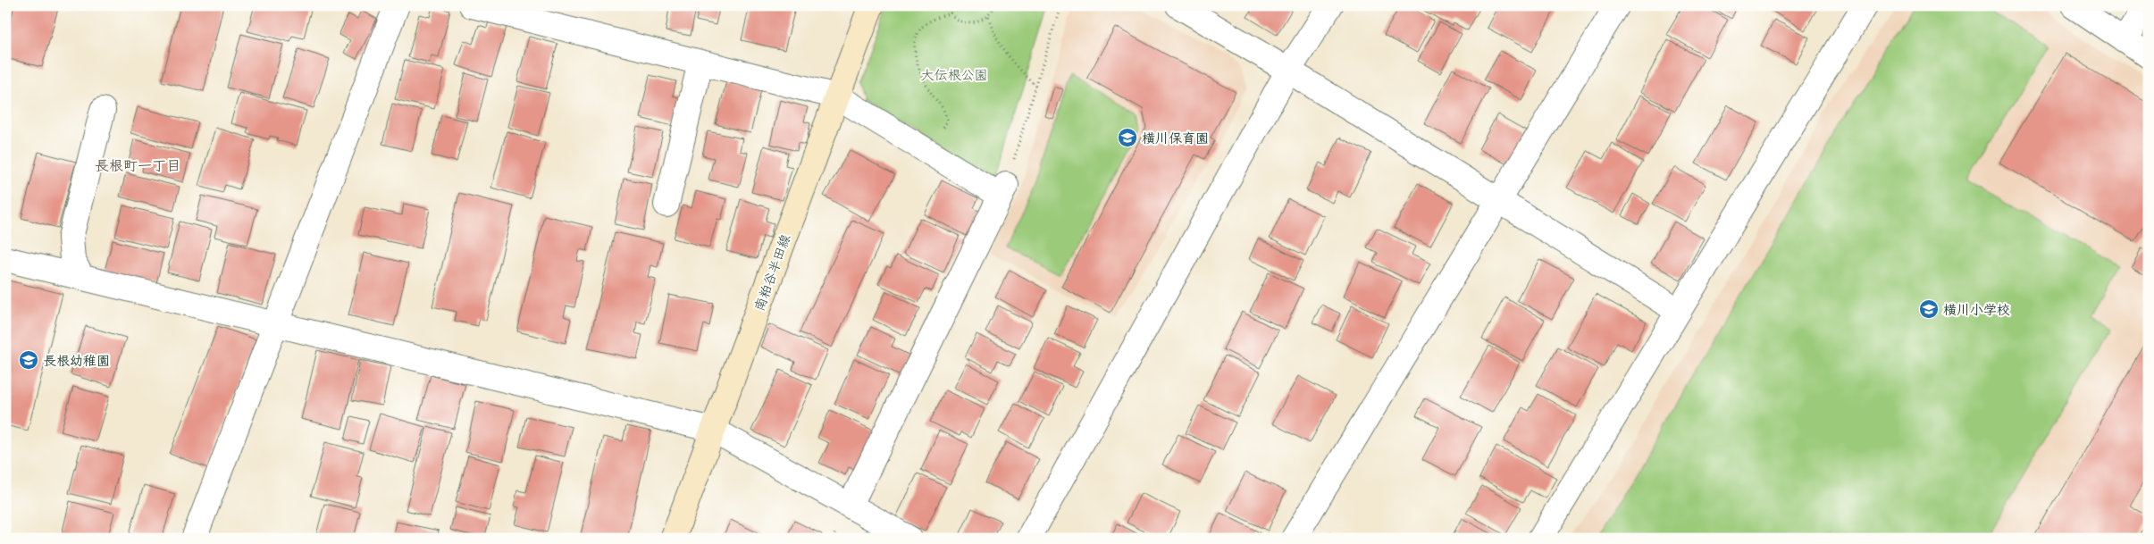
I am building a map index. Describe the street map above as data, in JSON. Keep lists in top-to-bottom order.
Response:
{
  "streets": {
    "main road": ["南粕谷半田線"]
  },
  "districts": ["長根町一丁目"],
  "parks": ["大伝根公園"],
  "places": {
    "school or university": ["横川保育園", "横川小学校", "長根幼稚園"]
  }
}
